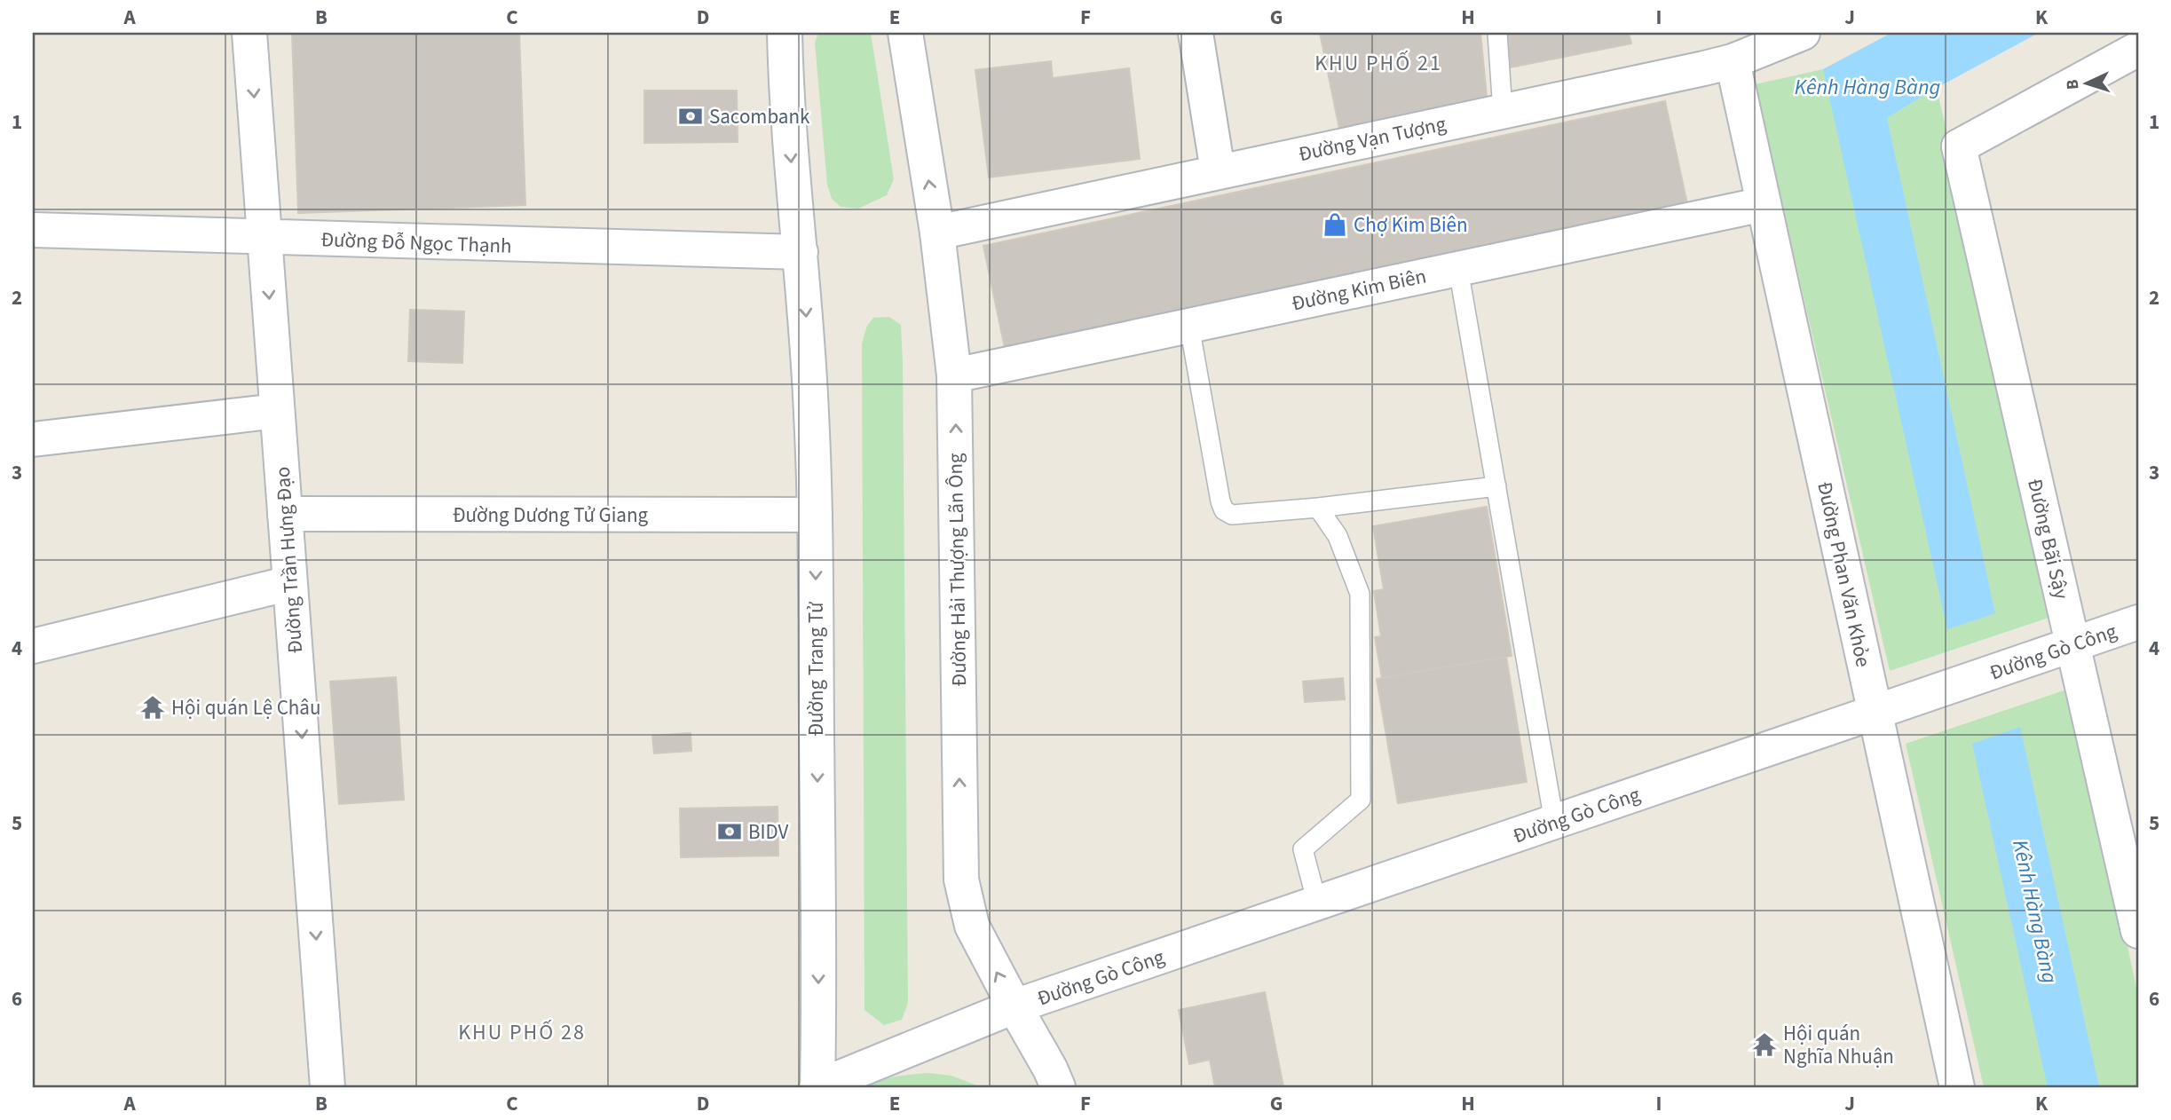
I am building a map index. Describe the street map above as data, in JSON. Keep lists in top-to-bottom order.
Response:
{
  "streets": {
    "street": [
      "Đường Vạn Tượng",
      "Đường Đỗ Ngọc Thạnh",
      "Đường Kim Biên",
      "Đường Dương Tử Giang",
      "Đường Bãi Sậy",
      "Đường Trần Hưng Đạo",
      "Đường Hải Thượng Lãn Ông",
      "Đường Phan Văn Khỏe",
      "Đường Gò Công",
      "Đường Trang Tử"
    ]
  },
  "crossings": [
    ["Đường Vạn Tượng", "Đường Hải Thượng Lãn Ông"],
    ["Đường Vạn Tượng", "Đường Phan Văn Khỏe"],
    ["Đường Đỗ Ngọc Thạnh", "Đường Trần Hưng Đạo"],
    ["Đường Đỗ Ngọc Thạnh", "Đường Trang Tử"],
    ["Đường Kim Biên", "Đường Hải Thượng Lãn Ông"],
    ["Đường Kim Biên", "Đường Phan Văn Khỏe"],
    ["Đường Dương Tử Giang", "Đường Trần Hưng Đạo"],
    ["Đường Dương Tử Giang", "Đường Trang Tử"],
    ["Đường Bãi Sậy", "Đường Gò Công"],
    ["Đường Hải Thượng Lãn Ông", "Đường Gò Công"],
    ["Đường Phan Văn Khỏe", "Đường Gò Công"],
    ["Đường Gò Công", "Đường Trang Tử"]
  ],
  "one_way": ["Đường Trần Hưng Đạo", "Đường Trang Tử"],
  "districts": ["KHU PHỐ 21", "KHU PHỐ 28"],
  "water": ["Kênh Hàng Bàng"],
  "places": {
    "bank": ["Sacombank", "BIDV"],
    "shop": ["Chợ Kim Biên"],
    "temple": ["Hội quán Lệ Châu", "Hội quán Nghĩa Nhuận"]
  },
  "north": "left",
  "grid": {
    "columns": [
      "A",
      "B",
      "C",
      "D",
      "E",
      "F",
      "G",
      "H",
      "I",
      "J",
      "K"
    ],
    "rows": [
      "1",
      "2",
      "3",
      "4",
      "5",
      "6"
    ]
  }
}
